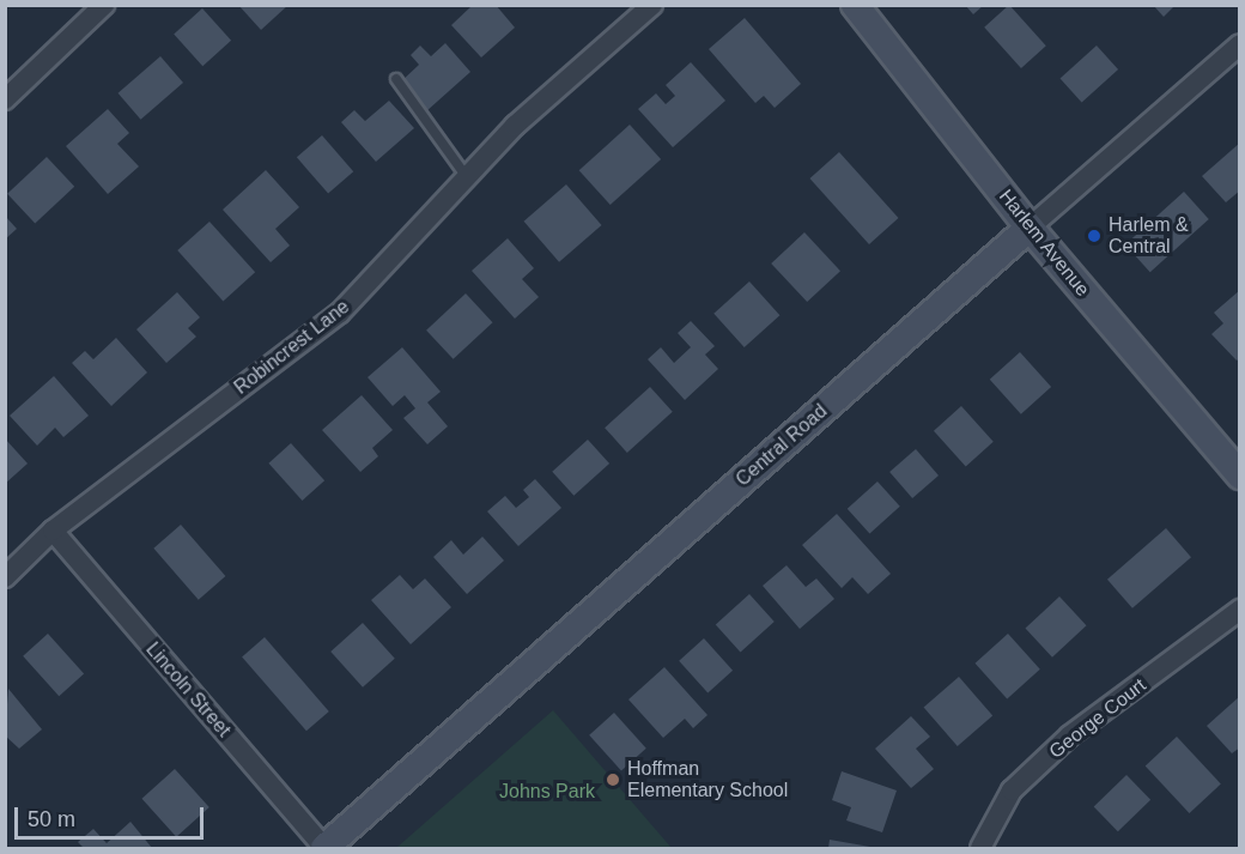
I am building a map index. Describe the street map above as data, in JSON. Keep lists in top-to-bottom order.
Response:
{
  "streets": {
    "main road": ["Harlem Avenue", "Central Road"],
    "street": ["Robincrest Lane", "Lincoln Street", "George Court"]
  },
  "crossings": [
    ["Harlem Avenue", "Central Road"],
    ["Robincrest Lane", "Lincoln Street"],
    ["Central Road", "Lincoln Street"]
  ],
  "parks": ["Johns Park"],
  "places": ["Harlem & Central", "Hoffman Elementary School"],
  "scale_bar": "50 m"
}
